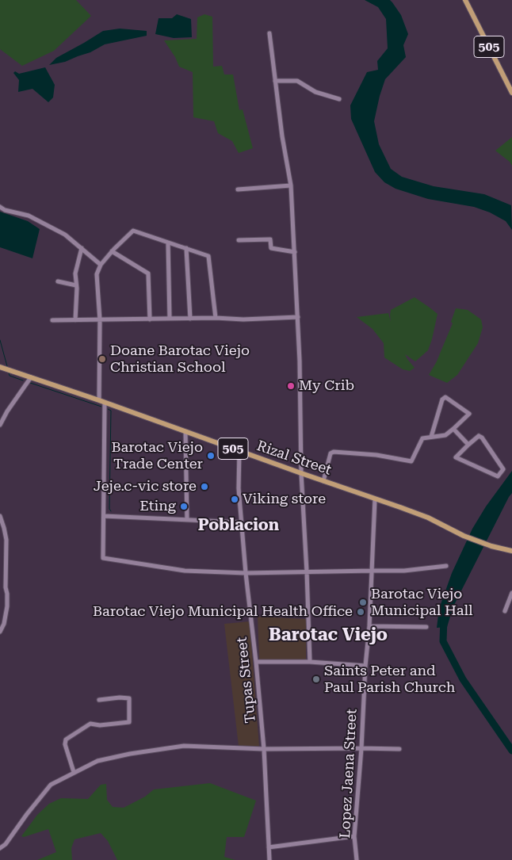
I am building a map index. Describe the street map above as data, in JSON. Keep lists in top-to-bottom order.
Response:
{
  "streets": {
    "main road": ["505", "Rizal Street"],
    "street": ["Tupas Street", "Lopez Jaena Street"]
  },
  "crossings": [
    ["Rizal Street", "Tupas Street"],
    ["Rizal Street", "Lopez Jaena Street"]
  ],
  "districts": ["Poblacion", "Barotac Viejo"],
  "places": [
    "Doane Barotac Viejo Christian School",
    "My Crib",
    "Barotac Viejo Trade Center",
    "Jeje.c-vic store",
    "Viking store",
    "Eting",
    "Barotac Viejo Municipal Hall",
    "Barotac Viejo Municipal Health Office",
    "Saints Peter and Paul Parish Church"
  ]
}
